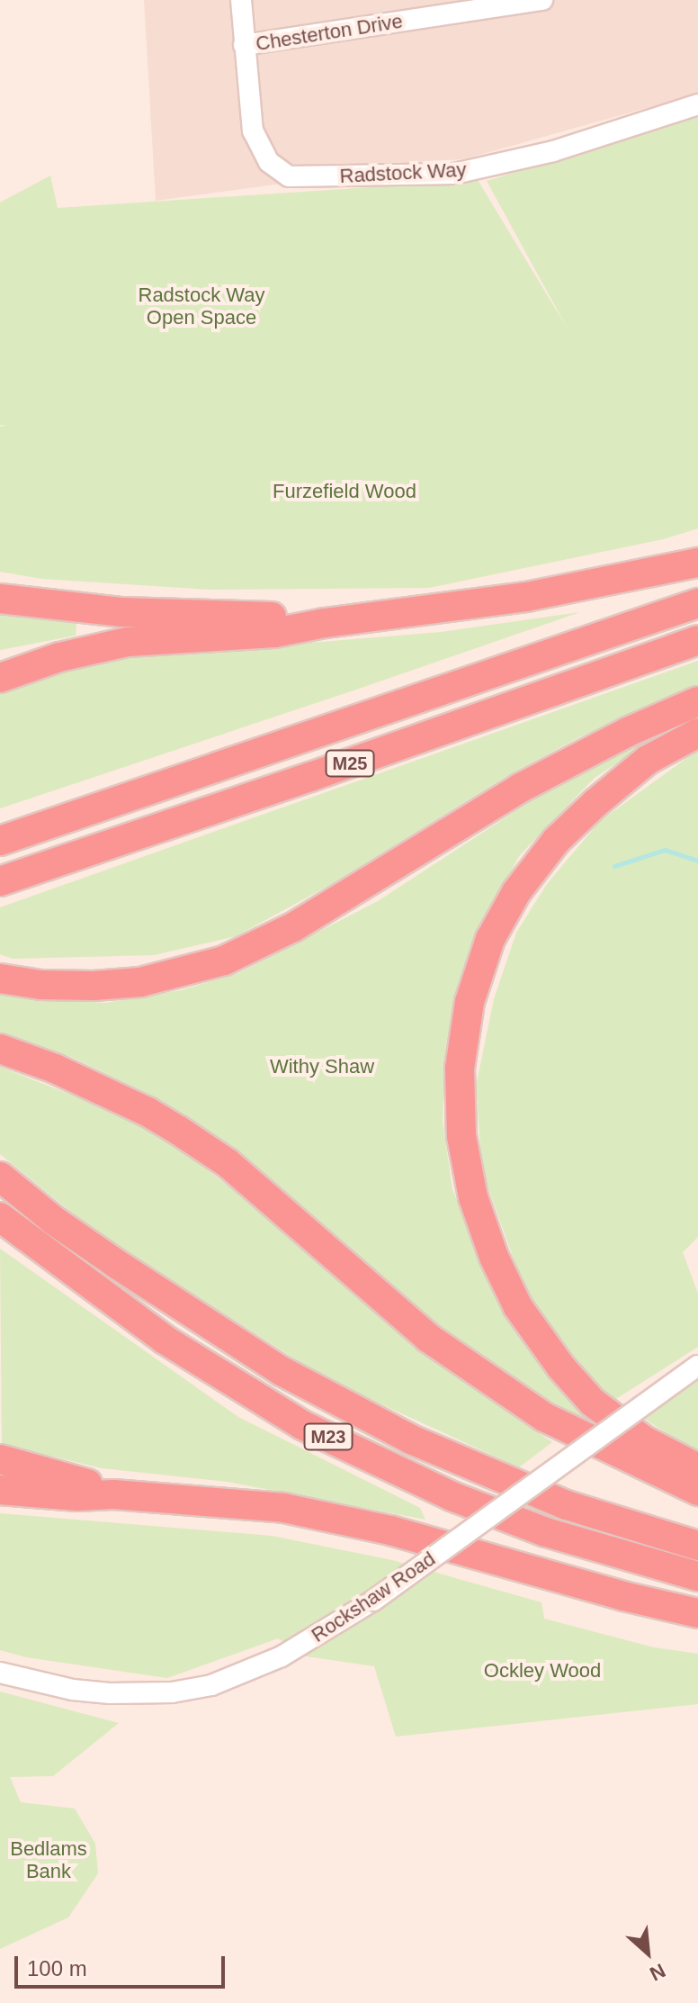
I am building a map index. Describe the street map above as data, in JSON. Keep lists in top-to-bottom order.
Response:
{
  "streets": {
    "highway": ["M25", "M23"],
    "street": ["Chesterton Drive", "Radstock Way", "Rockshaw Road"]
  },
  "crossings": [
    ["Chesterton Drive", "Radstock Way"]
  ],
  "parks": [
    "Radstock Way Open Space",
    "Furzefield Wood",
    "Withy Shaw",
    "Ockley Wood",
    "Bedlams Bank"
  ],
  "scale_bar": "100 m",
  "north": "bottom right"
}
